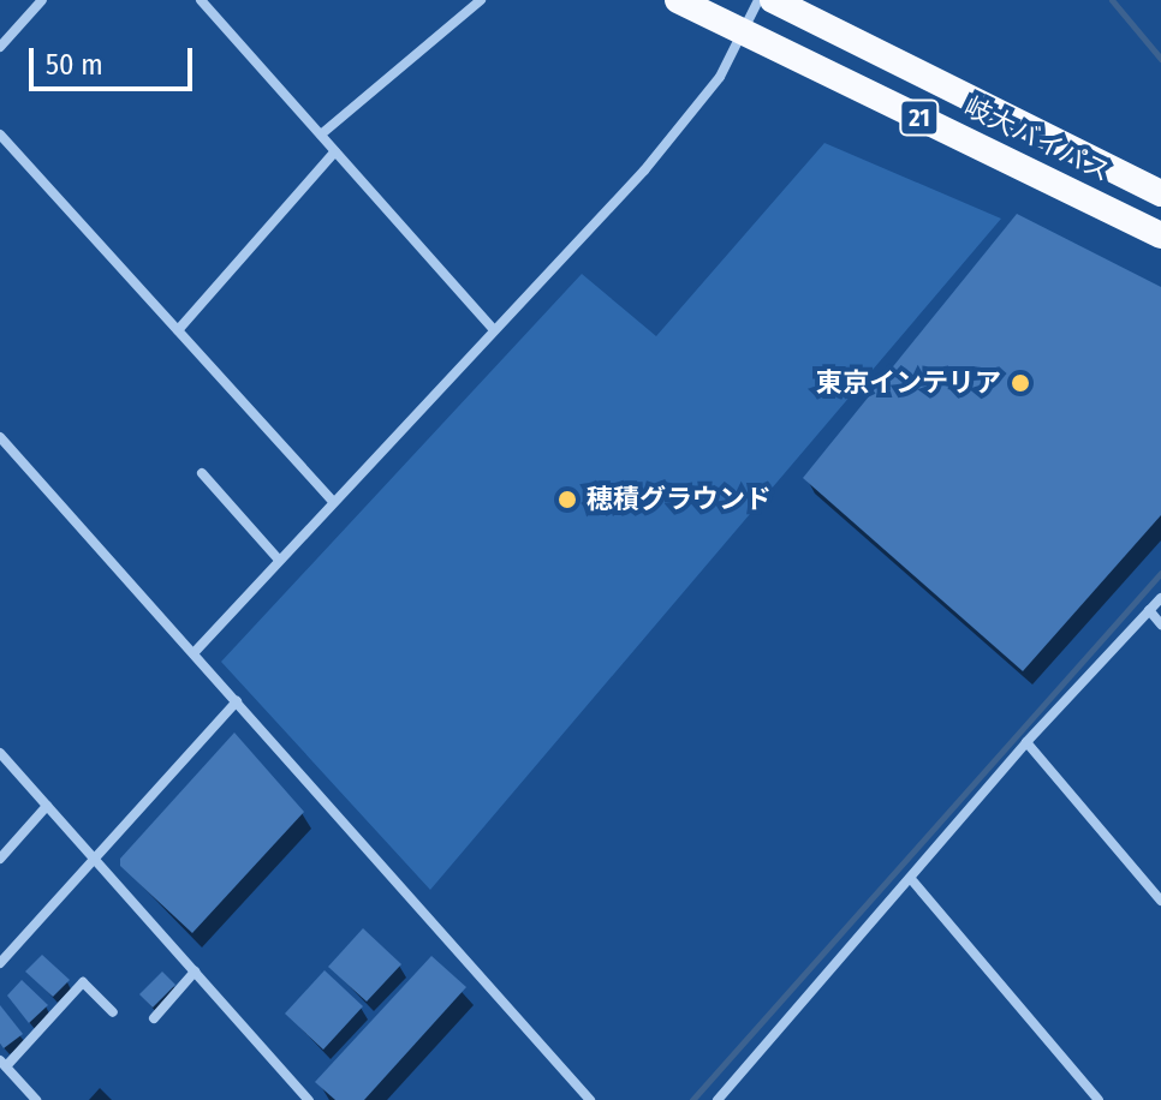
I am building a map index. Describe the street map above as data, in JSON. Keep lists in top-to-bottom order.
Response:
{
  "streets": {
    "highway": ["21", "岐大バイパス"]
  },
  "places": ["東京インテリア", "穂積グラウンド"],
  "scale_bar": "50 m"
}
